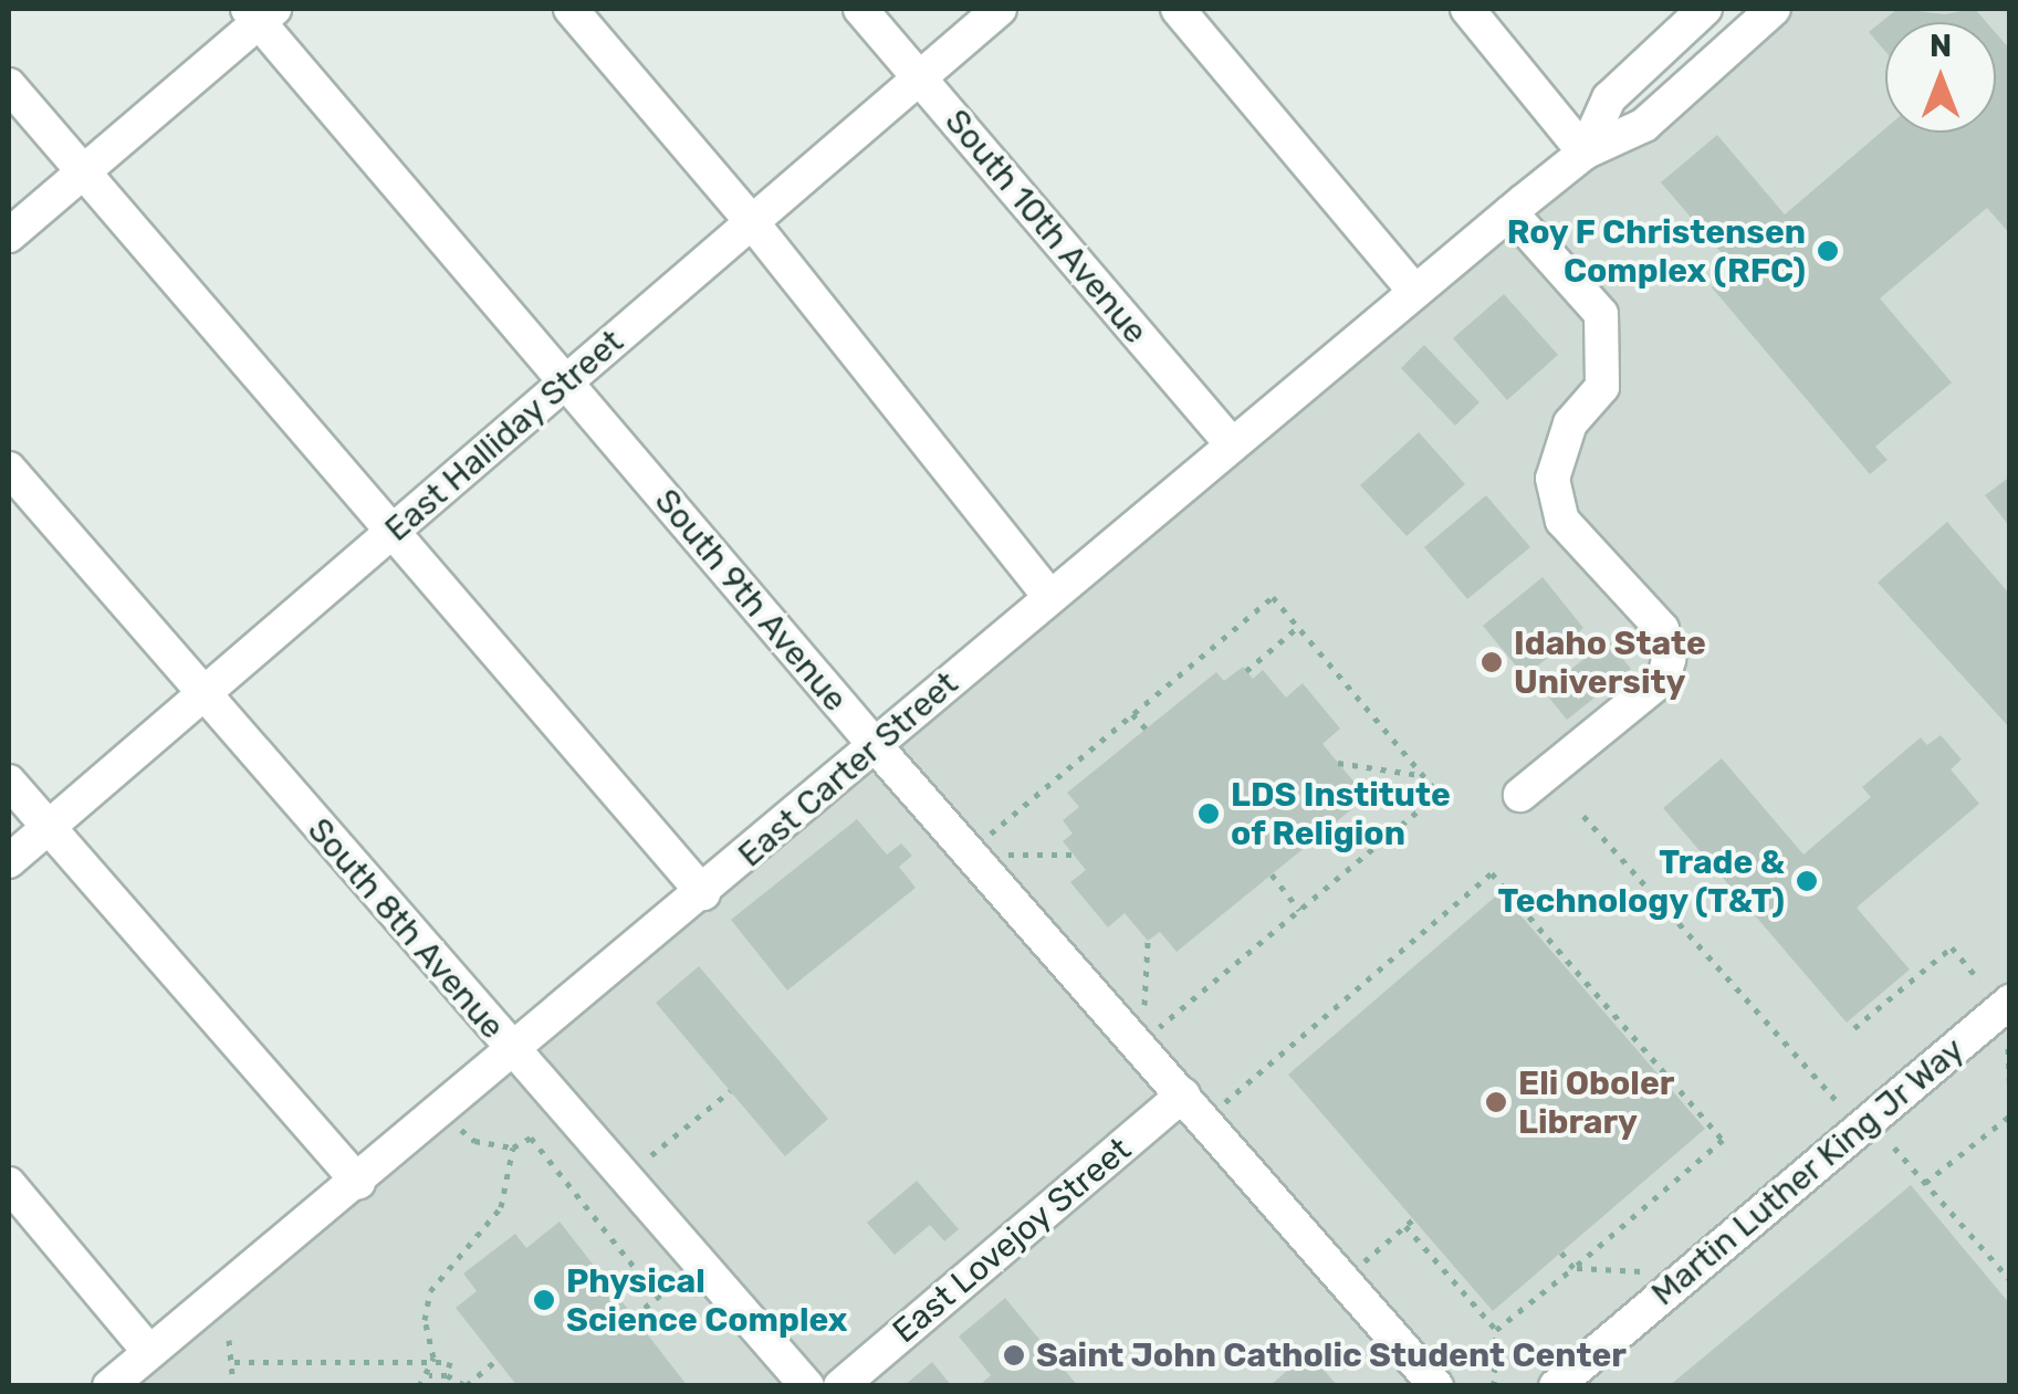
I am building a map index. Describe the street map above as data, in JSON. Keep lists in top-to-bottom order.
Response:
{
  "streets": {
    "street": [
      "South 10th Avenue",
      "East Halliday Street",
      "South 9th Avenue",
      "East Carter Street",
      "South 8th Avenue",
      "Martin Luther King Jr Way",
      "East Lovejoy Street"
    ]
  },
  "crossings": [
    ["South 10th Avenue", "East Halliday Street"],
    ["South 10th Avenue", "East Carter Street"],
    ["East Halliday Street", "South 9th Avenue"],
    ["East Halliday Street", "South 8th Avenue"],
    ["South 9th Avenue", "East Carter Street"],
    ["South 9th Avenue", "East Lovejoy Street"],
    ["East Carter Street", "South 8th Avenue"]
  ],
  "places": [
    "Roy F Christensen Complex (RFC)",
    "Idaho State University",
    "LDS Institute of Religion",
    "Trade & Technology (T&T)",
    "Eli Oboler Library",
    "Physical Science Complex",
    "Saint John Catholic Student Center"
  ],
  "north": "top"
}
